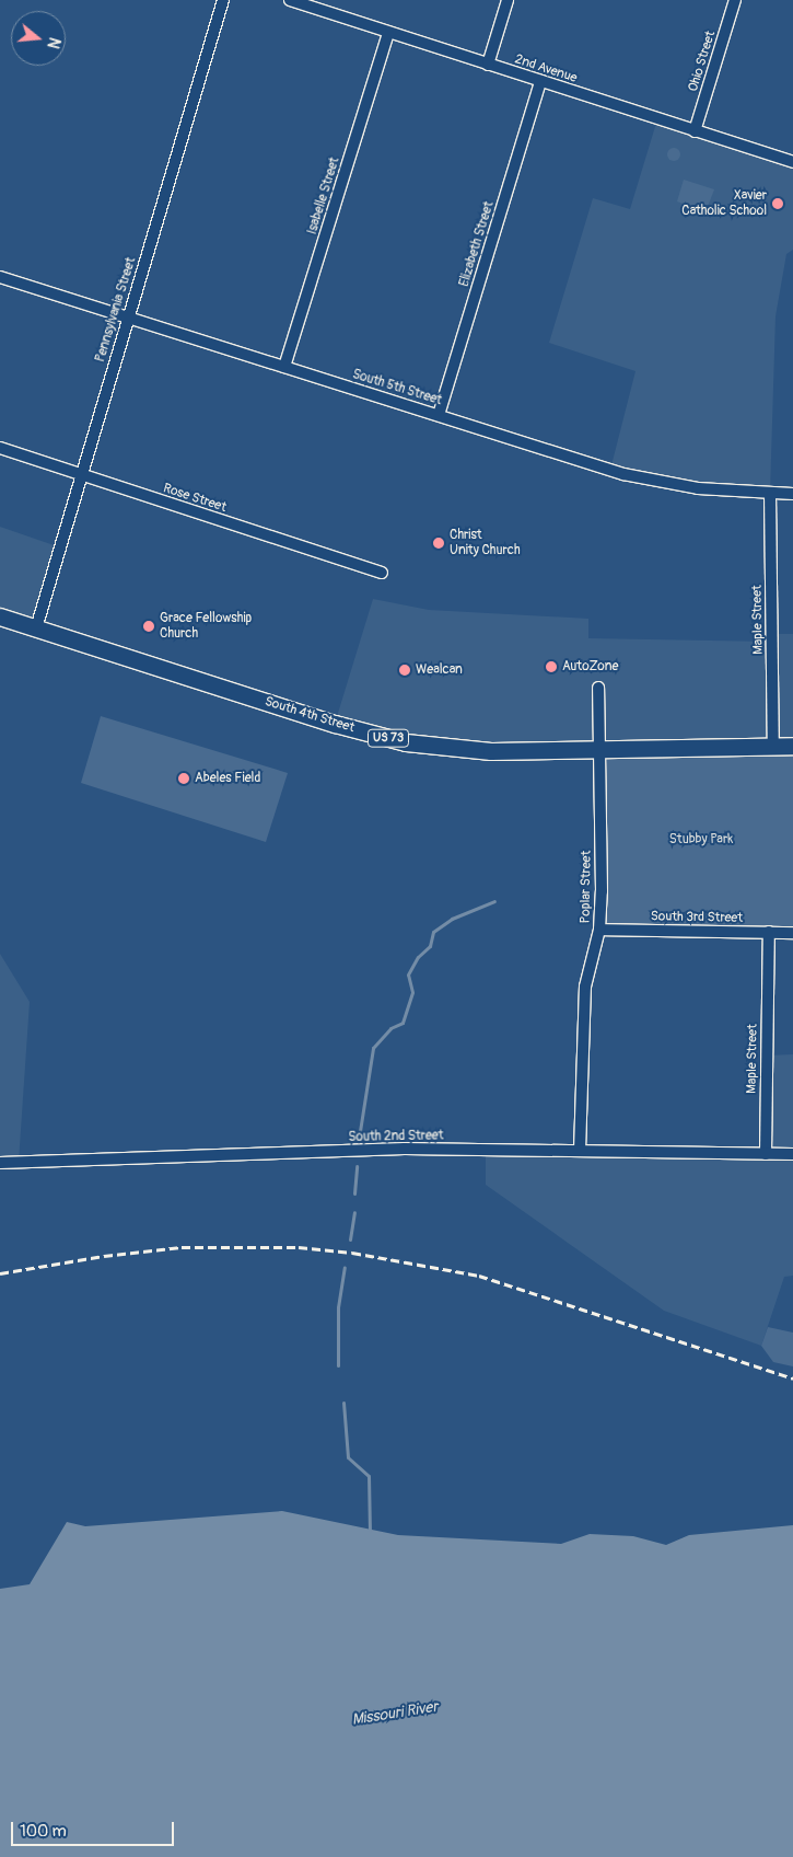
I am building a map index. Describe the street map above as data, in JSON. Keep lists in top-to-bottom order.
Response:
{
  "streets": {
    "highway": ["South 4th Street", "US 73"],
    "street": [
      "Ohio Street",
      "2nd Avenue",
      "Isabelle Street",
      "Elizabeth Street",
      "Pennsylvania Street",
      "South 5th Street",
      "Rose Street",
      "Maple Street",
      "Poplar Street",
      "South 3rd Street",
      "South 2nd Street"
    ]
  },
  "crossings": [
    ["Ohio Street", "2nd Avenue"],
    ["2nd Avenue", "Isabelle Street"],
    ["2nd Avenue", "Elizabeth Street"],
    ["Isabelle Street", "South 5th Street"],
    ["Elizabeth Street", "South 5th Street"],
    ["Pennsylvania Street", "South 5th Street"],
    ["Pennsylvania Street", "Rose Street"],
    ["Pennsylvania Street", "South 4th Street"],
    ["South 5th Street", "Maple Street"],
    ["Maple Street", "South 4th Street"],
    ["Maple Street", "South 3rd Street"],
    ["Maple Street", "South 2nd Street"],
    ["South 4th Street", "Poplar Street"],
    ["Poplar Street", "South 3rd Street"],
    ["Poplar Street", "South 2nd Street"]
  ],
  "water": ["Missouri River"],
  "parks": ["Stubby Park"],
  "places": [
    "Xavier Catholic School",
    "Christ Unity Church",
    "Grace Fellowship Church",
    "AutoZone",
    "Wealcan",
    "Abeles Field"
  ],
  "scale_bar": "100 m",
  "north": "right"
}
